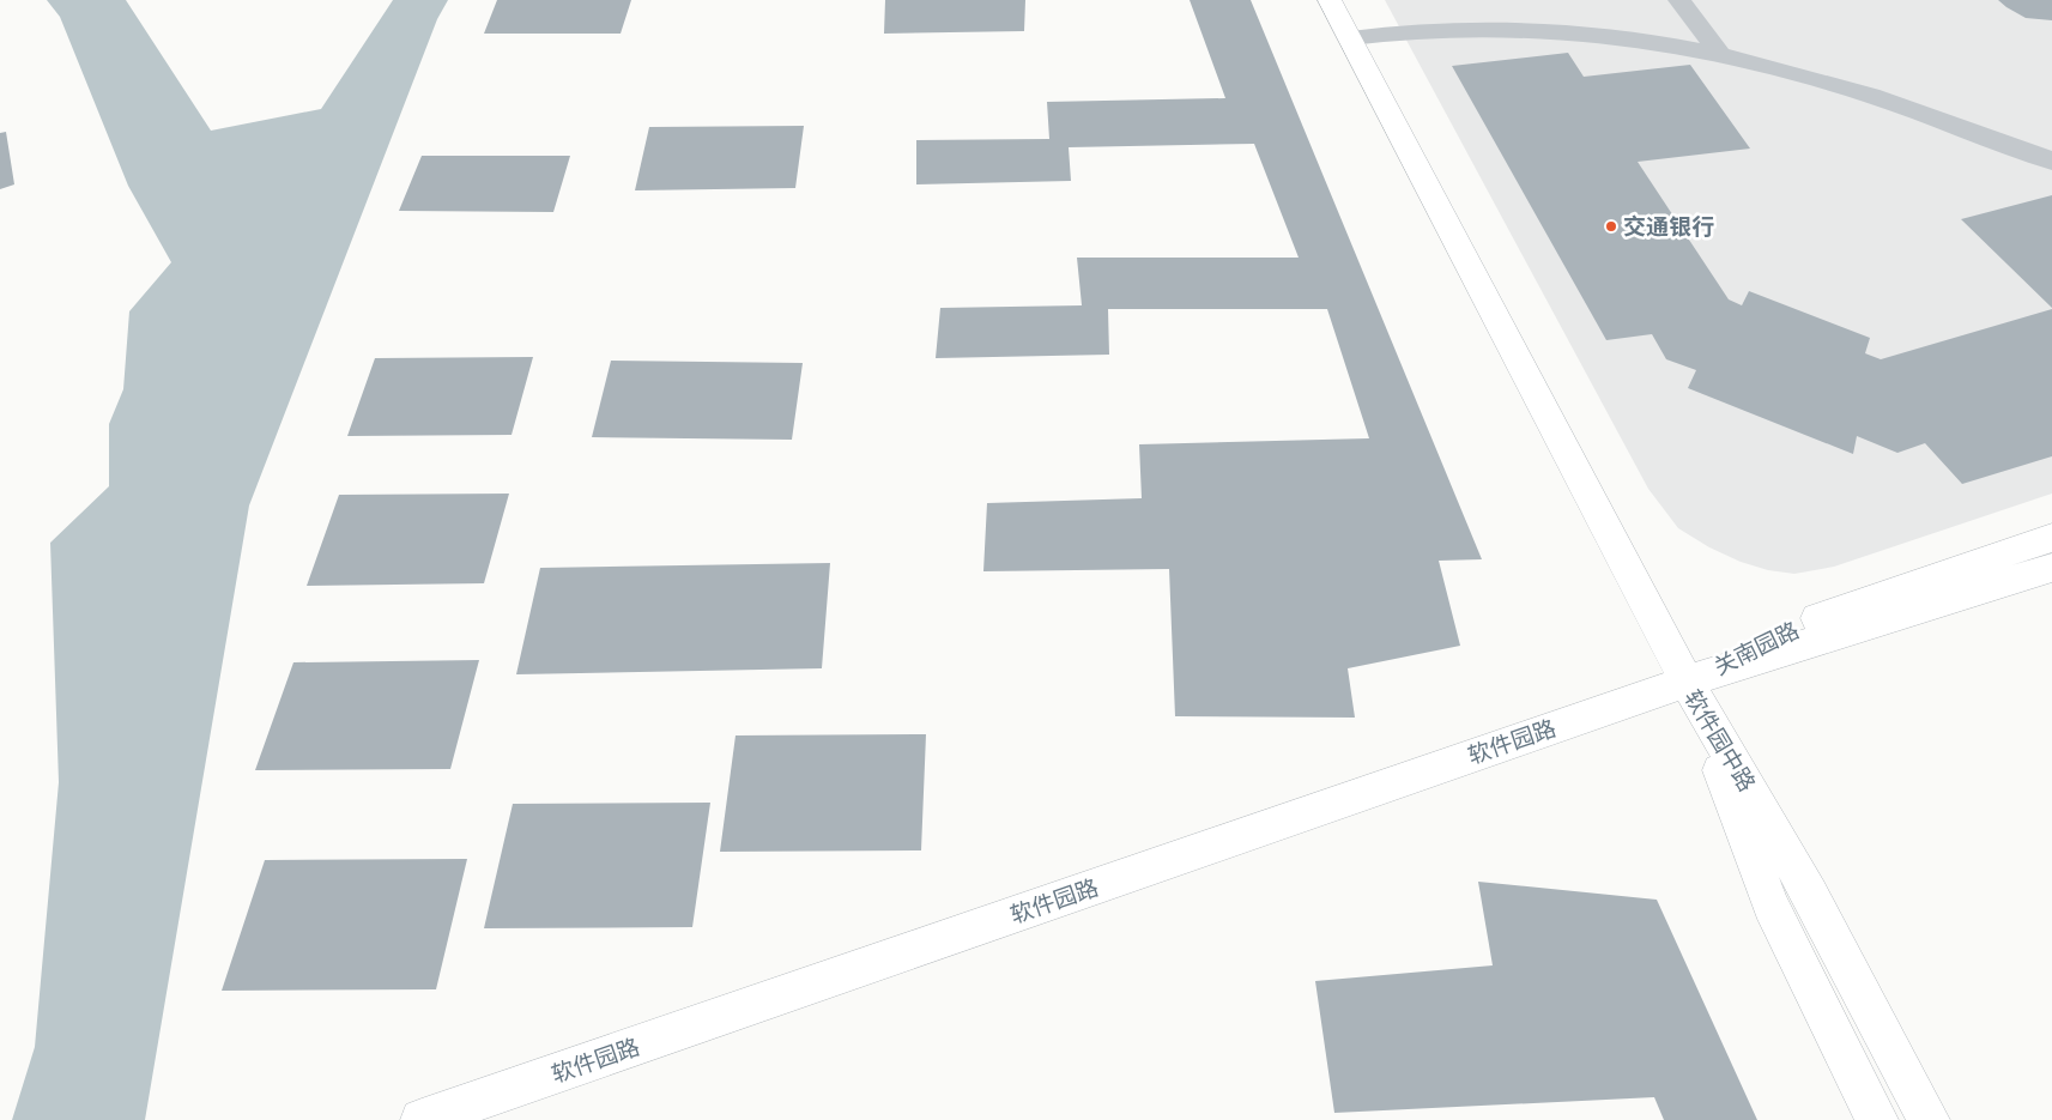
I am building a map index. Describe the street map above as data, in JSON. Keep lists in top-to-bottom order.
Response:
{
  "streets": {
    "main road": ["关南园路", "软件园中路", "软件园路"]
  },
  "crossings": [
    ["关南园路", "软件园中路"],
    ["关南园路", "软件园路"],
    ["软件园中路", "软件园路"]
  ],
  "places": ["交通银行"]
}
